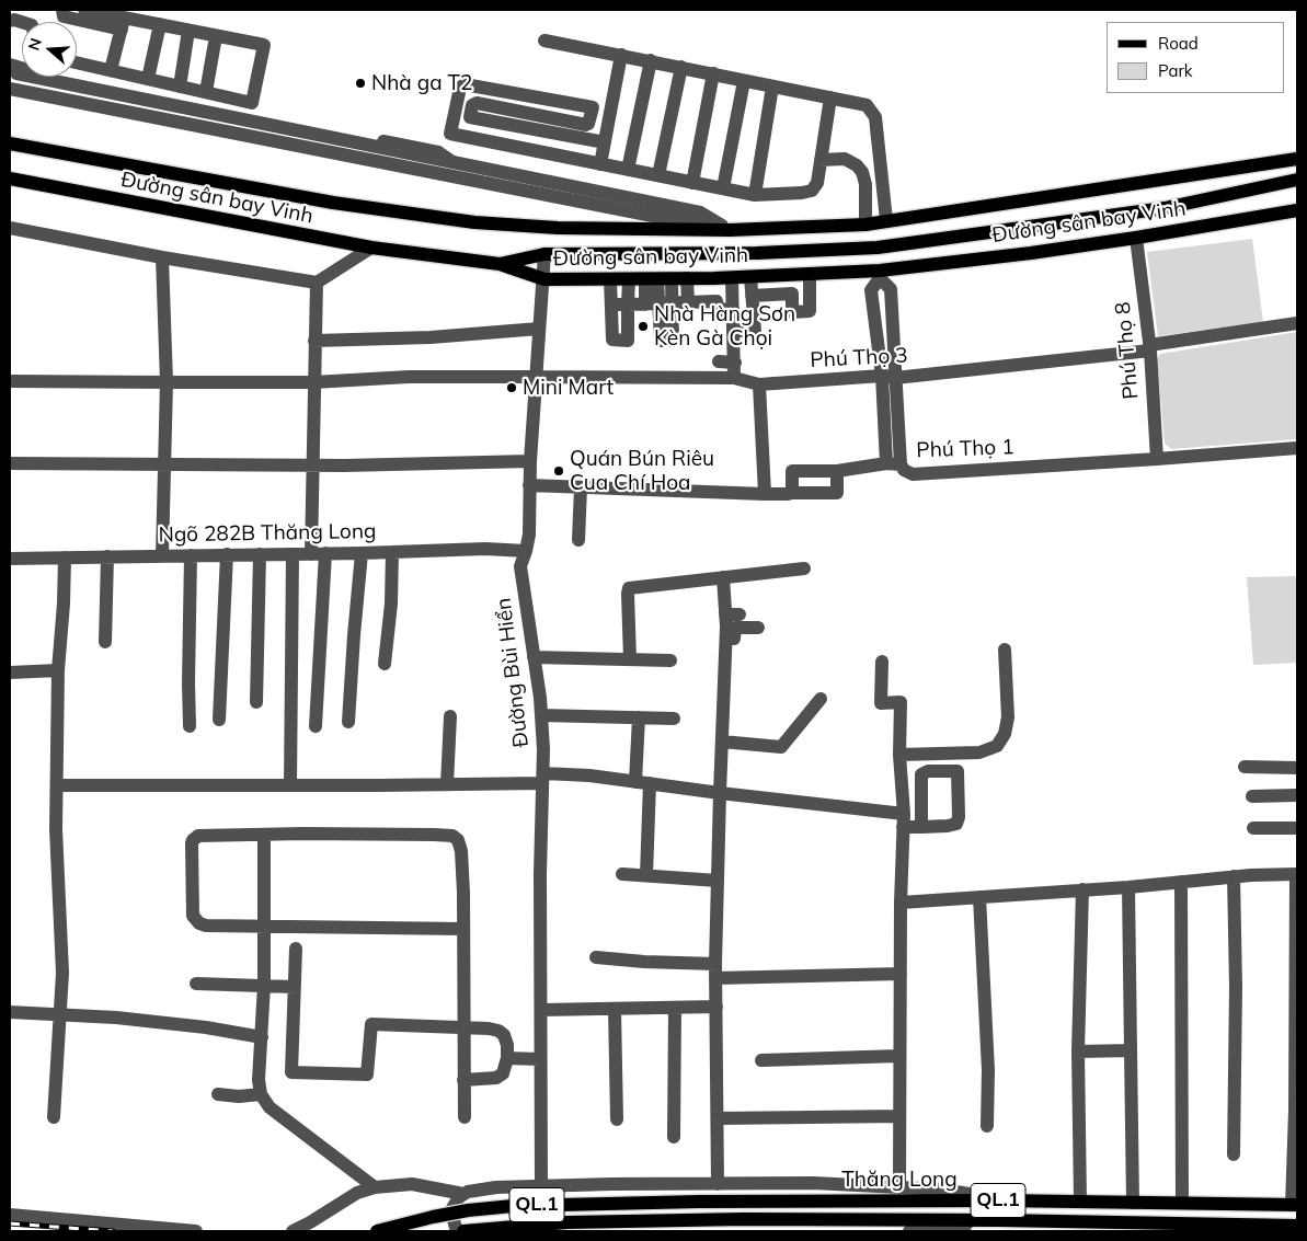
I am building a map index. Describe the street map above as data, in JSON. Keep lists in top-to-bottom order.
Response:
{
  "streets": {
    "main road": ["Đường sân bay Vinh", "Thăng Long", "QL.1"],
    "street": [
      "Phú Thọ 8",
      "Phú Thọ 3",
      "Phú Thọ 1",
      "Ngõ 282B Thăng Long",
      "Đường Bùi Hiển"
    ]
  },
  "crossings": [
    ["Đường sân bay Vinh", "Phú Thọ 8"],
    ["Đường sân bay Vinh", "Đường Bùi Hiển"],
    ["Phú Thọ 8", "Phú Thọ 3"],
    ["Phú Thọ 8", "Phú Thọ 1"],
    ["Phú Thọ 3", "Đường Bùi Hiển"],
    ["Ngõ 282B Thăng Long", "Đường Bùi Hiển"]
  ],
  "places": [
    "Nhà ga T2",
    "Nhà Hàng Sơn Kèn Gà Chọi",
    "Mini Mart",
    "Quán Bún Riêu Cua Chí Hoa"
  ],
  "legend": ["Road", "Park"],
  "north": "left"
}
